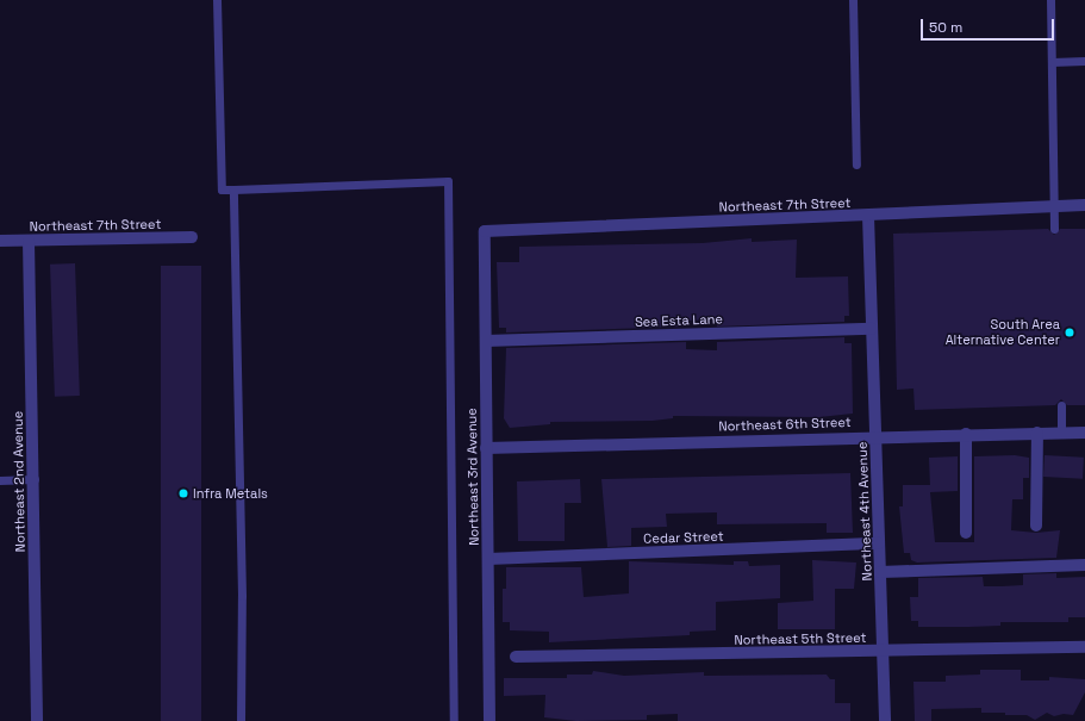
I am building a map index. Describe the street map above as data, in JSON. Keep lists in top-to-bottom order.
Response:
{
  "streets": {
    "street": [
      "Northeast 7th Street",
      "Sea Esta Lane",
      "Northeast 6th Street",
      "Northeast 3rd Avenue",
      "Northeast 2nd Avenue",
      "Northeast 4th Avenue",
      "Cedar Street",
      "Northeast 5th Street"
    ]
  },
  "crossings": [
    ["Northeast 7th Street", "Northeast 3rd Avenue"],
    ["Northeast 7th Street", "Northeast 2nd Avenue"],
    ["Northeast 7th Street", "Northeast 4th Avenue"],
    ["Sea Esta Lane", "Northeast 3rd Avenue"],
    ["Sea Esta Lane", "Northeast 4th Avenue"],
    ["Northeast 6th Street", "Northeast 3rd Avenue"],
    ["Northeast 6th Street", "Northeast 4th Avenue"],
    ["Northeast 3rd Avenue", "Cedar Street"],
    ["Northeast 4th Avenue", "Cedar Street"],
    ["Northeast 4th Avenue", "Northeast 5th Street"]
  ],
  "places": ["South Area Alternative Center", "Infra Metals"],
  "scale_bar": "50 m"
}
